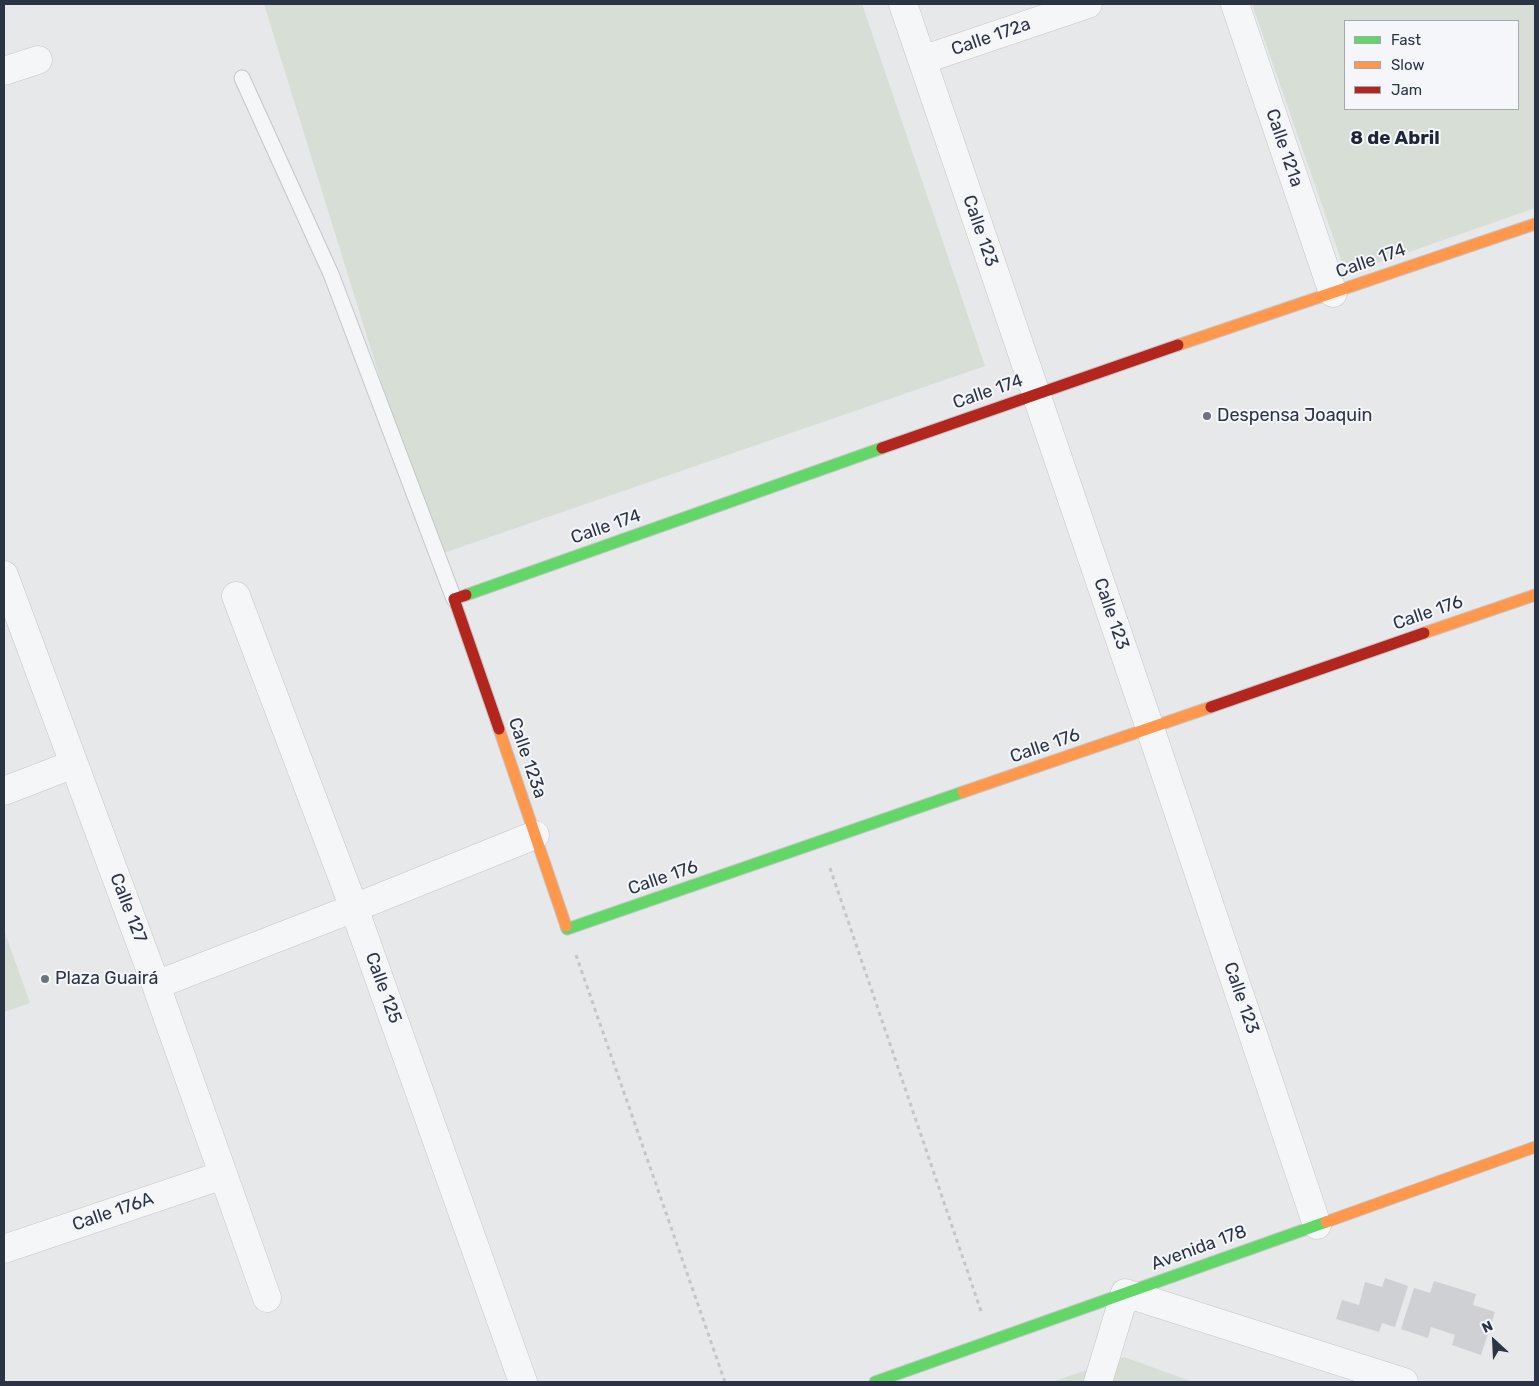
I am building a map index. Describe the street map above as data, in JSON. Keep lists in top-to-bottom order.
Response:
{
  "streets": {
    "street": [
      "Calle 172a",
      "Calle 121a",
      "Calle 123",
      "Calle 174",
      "Calle 176",
      "Calle 123a",
      "Calle 127",
      "Calle 125",
      "Calle 176A",
      "Avenida 178"
    ]
  },
  "crossings": [
    ["Calle 172a", "Calle 123"],
    ["Calle 121a", "Calle 174"],
    ["Calle 123", "Calle 174"],
    ["Calle 123", "Calle 176"],
    ["Calle 123", "Avenida 178"],
    ["Calle 174", "Calle 123a"],
    ["Calle 176", "Calle 123a"],
    ["Calle 127", "Calle 176A"]
  ],
  "districts": ["8 de Abril"],
  "places": ["Despensa Joaquin", "Plaza Guairá"],
  "legend": ["Fast", "Slow", "Jam"],
  "north": "top left"
}
